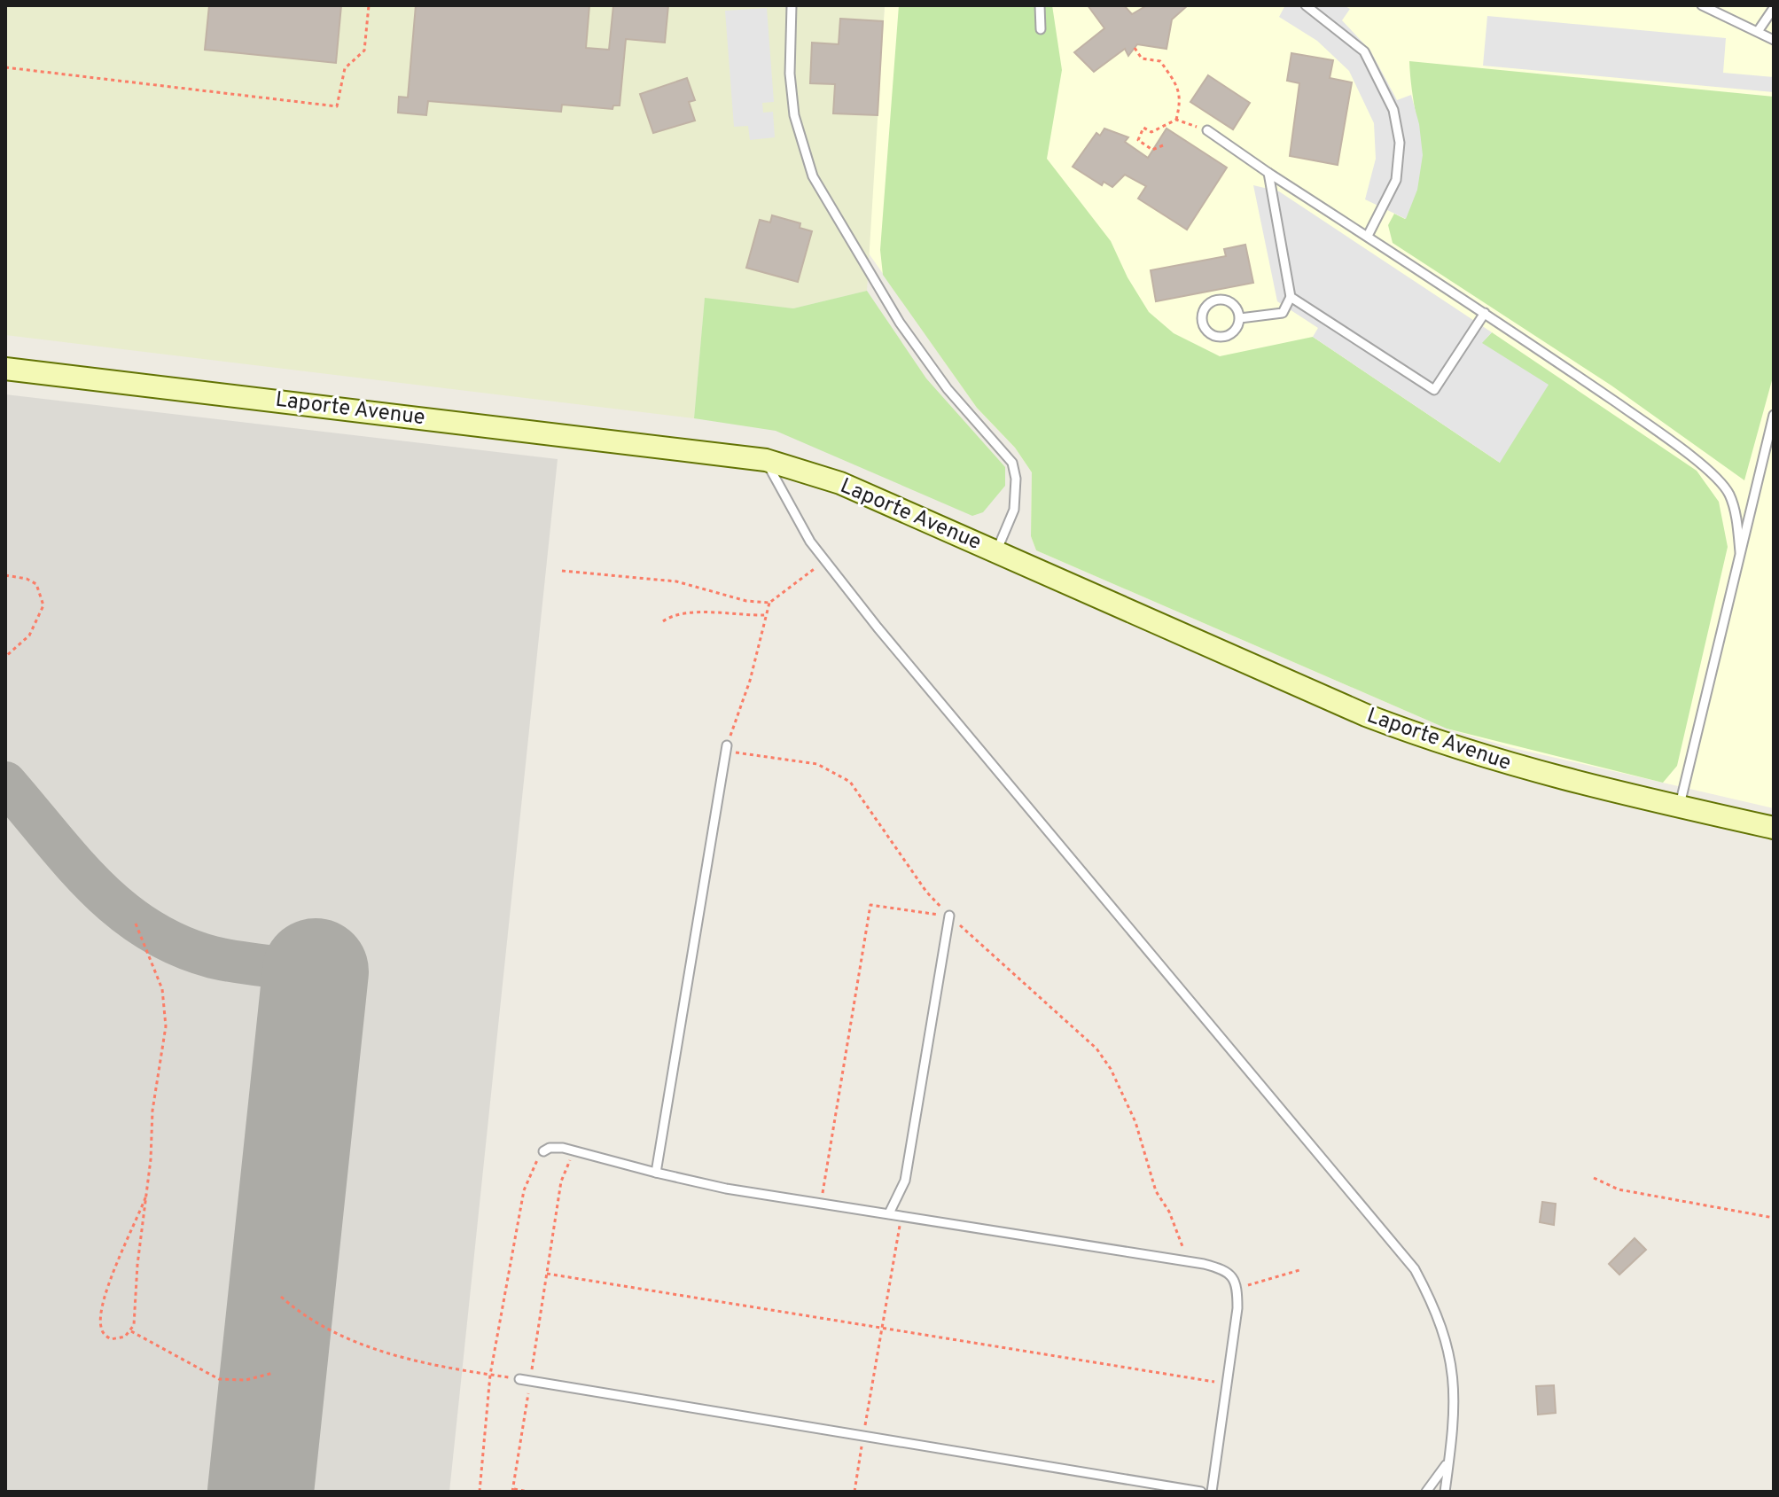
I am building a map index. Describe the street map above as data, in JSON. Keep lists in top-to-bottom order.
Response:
{
  "streets": {
    "street": ["Laporte Avenue"]
  }
}
